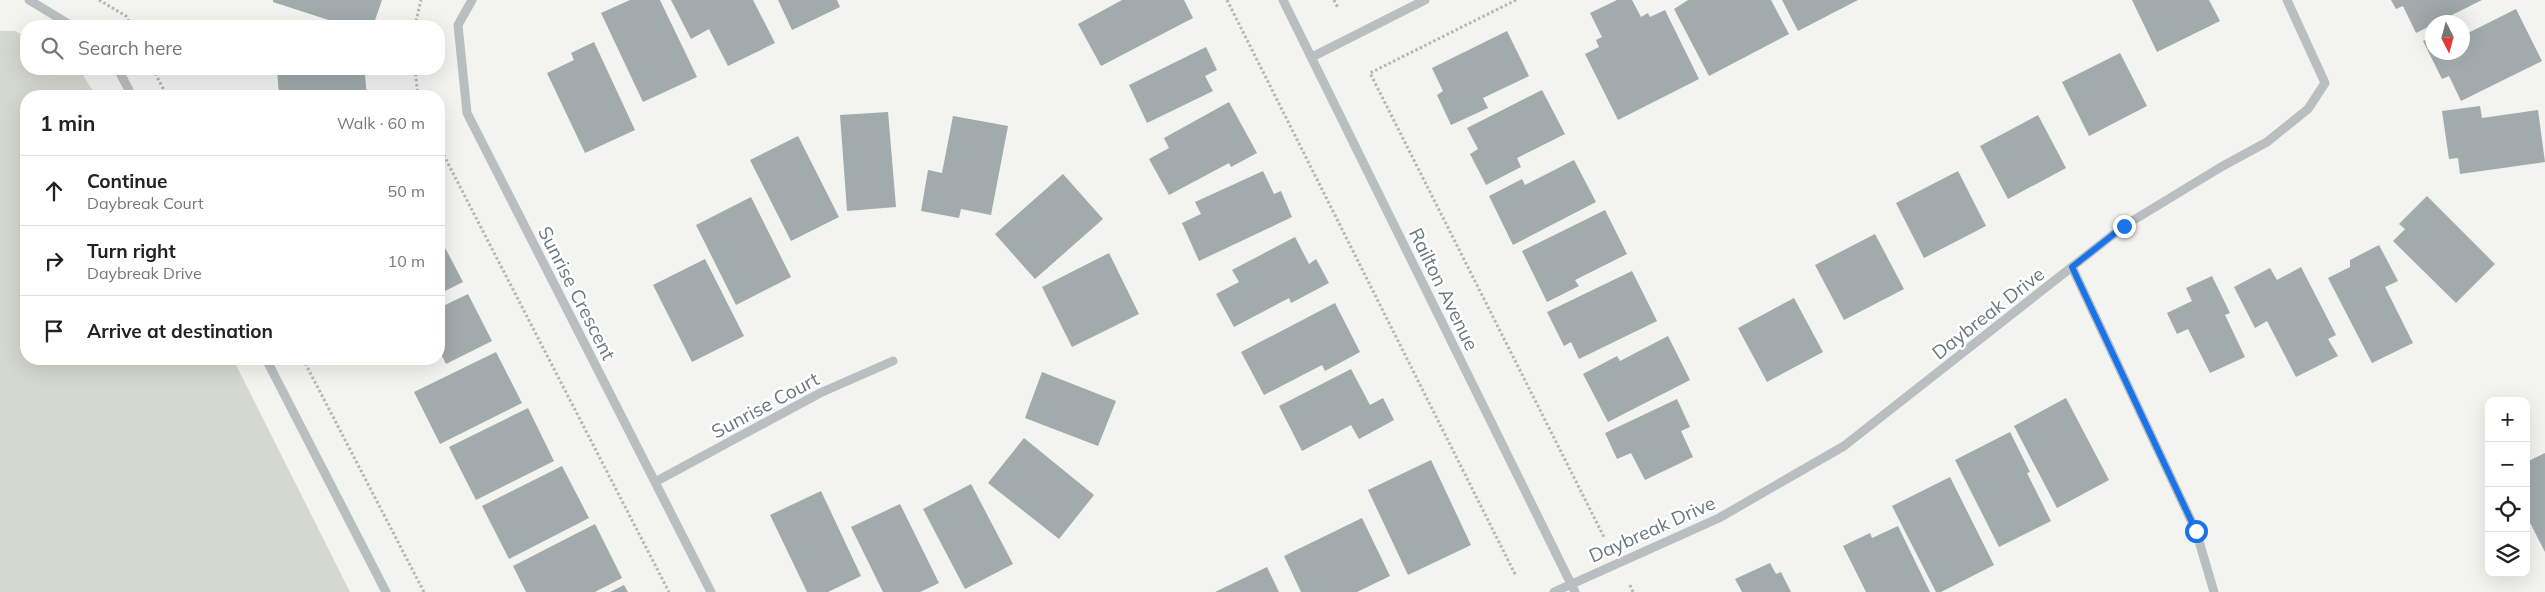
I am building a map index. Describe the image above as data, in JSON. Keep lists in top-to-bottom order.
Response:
{
  "streets": {
    "street": [
      "Railton Avenue",
      "Sunrise Crescent",
      "Daybreak Drive",
      "Sunrise Court"
    ]
  },
  "crossings": [
    ["Railton Avenue", "Daybreak Drive"],
    ["Sunrise Crescent", "Sunrise Court"]
  ],
  "north": "bottom",
  "page": {
    "search": "Search here",
    "heading": ["1 min", "Walk · 60 m"],
    "list": [
      ["Continue", "Daybreak Court", "50 m"],
      ["Turn right", "Daybreak Drive", "10 m"],
      "Arrive at destination"
    ],
    "map_buttons": ["+", "−"]
  }
}
